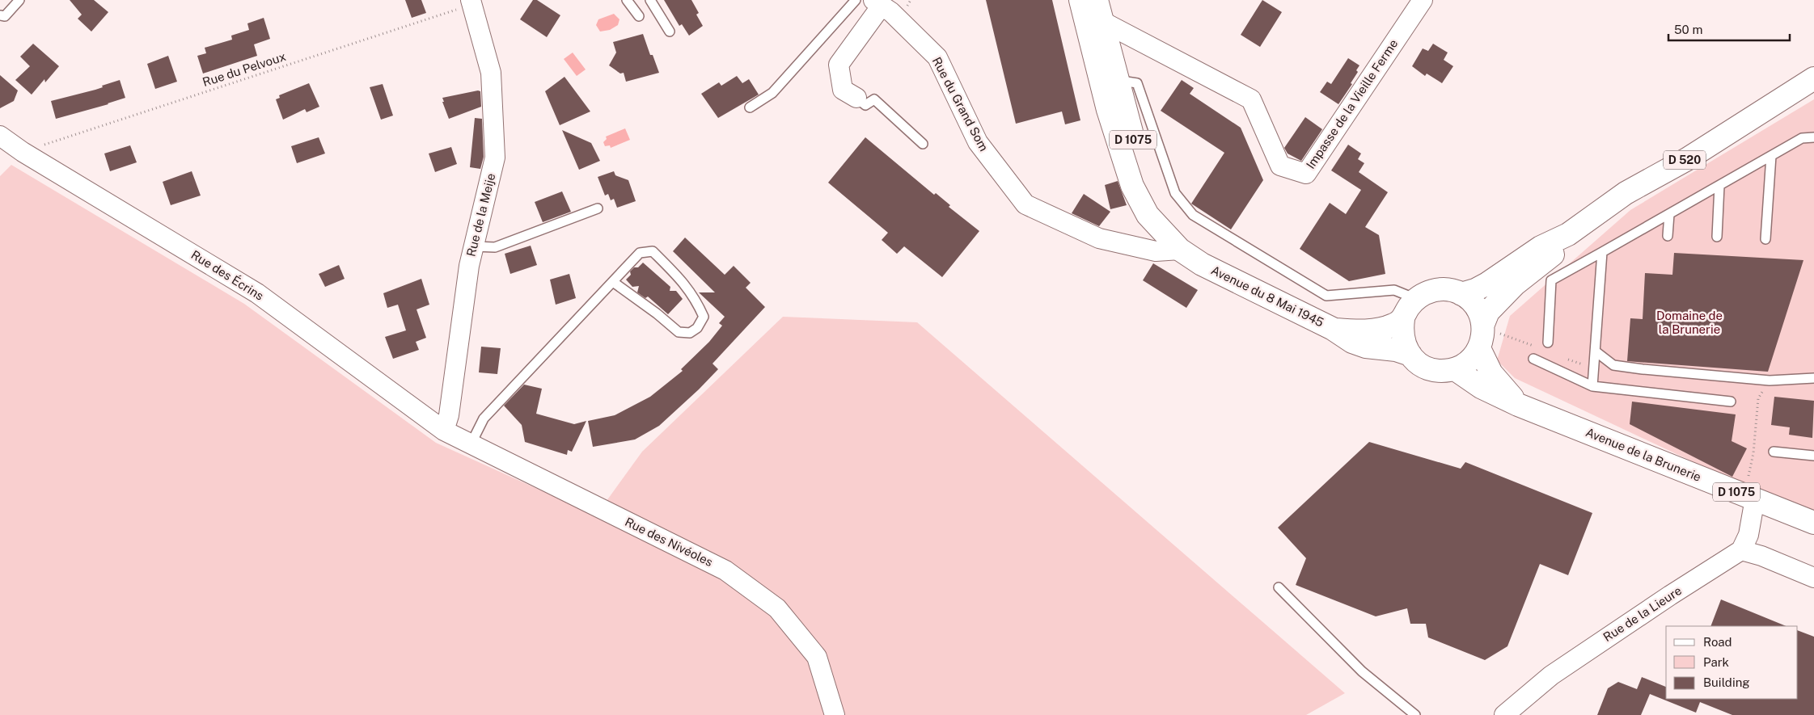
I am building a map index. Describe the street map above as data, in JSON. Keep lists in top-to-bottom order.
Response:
{
  "streets": {
    "main road": [
      "D 1075",
      "D 520",
      "Avenue du 8 Mai 1945",
      "Avenue de la Brunerie"
    ],
    "street": [
      "Rue du Grand Som",
      "Impasse de la Vieille Ferme",
      "Rue de la Meije",
      "Rue des Écrins",
      "Rue des Nivéoles",
      "Rue de la Lieure"
    ],
    "path": ["Rue du Pelvoux"]
  },
  "crossings": [
    ["Rue du Pelvoux", "Rue de la Meije"],
    ["Rue du Pelvoux", "Rue des Écrins"],
    ["Rue du Grand Som", "Avenue du 8 Mai 1945"],
    ["Impasse de la Vieille Ferme", "Avenue du 8 Mai 1945"],
    ["D 1075", "D 520"],
    ["D 1075", "Avenue du 8 Mai 1945"],
    ["D 1075", "Avenue de la Brunerie"],
    ["D 520", "Avenue de la Brunerie"],
    ["Rue de la Meije", "Rue des Écrins"],
    ["Rue de la Meije", "Rue des Nivéoles"],
    ["Rue des Écrins", "Rue des Nivéoles"]
  ],
  "parks": ["Domaine de la Brunerie"],
  "legend": ["Road", "Park", "Building"],
  "scale_bar": "50 m"
}
